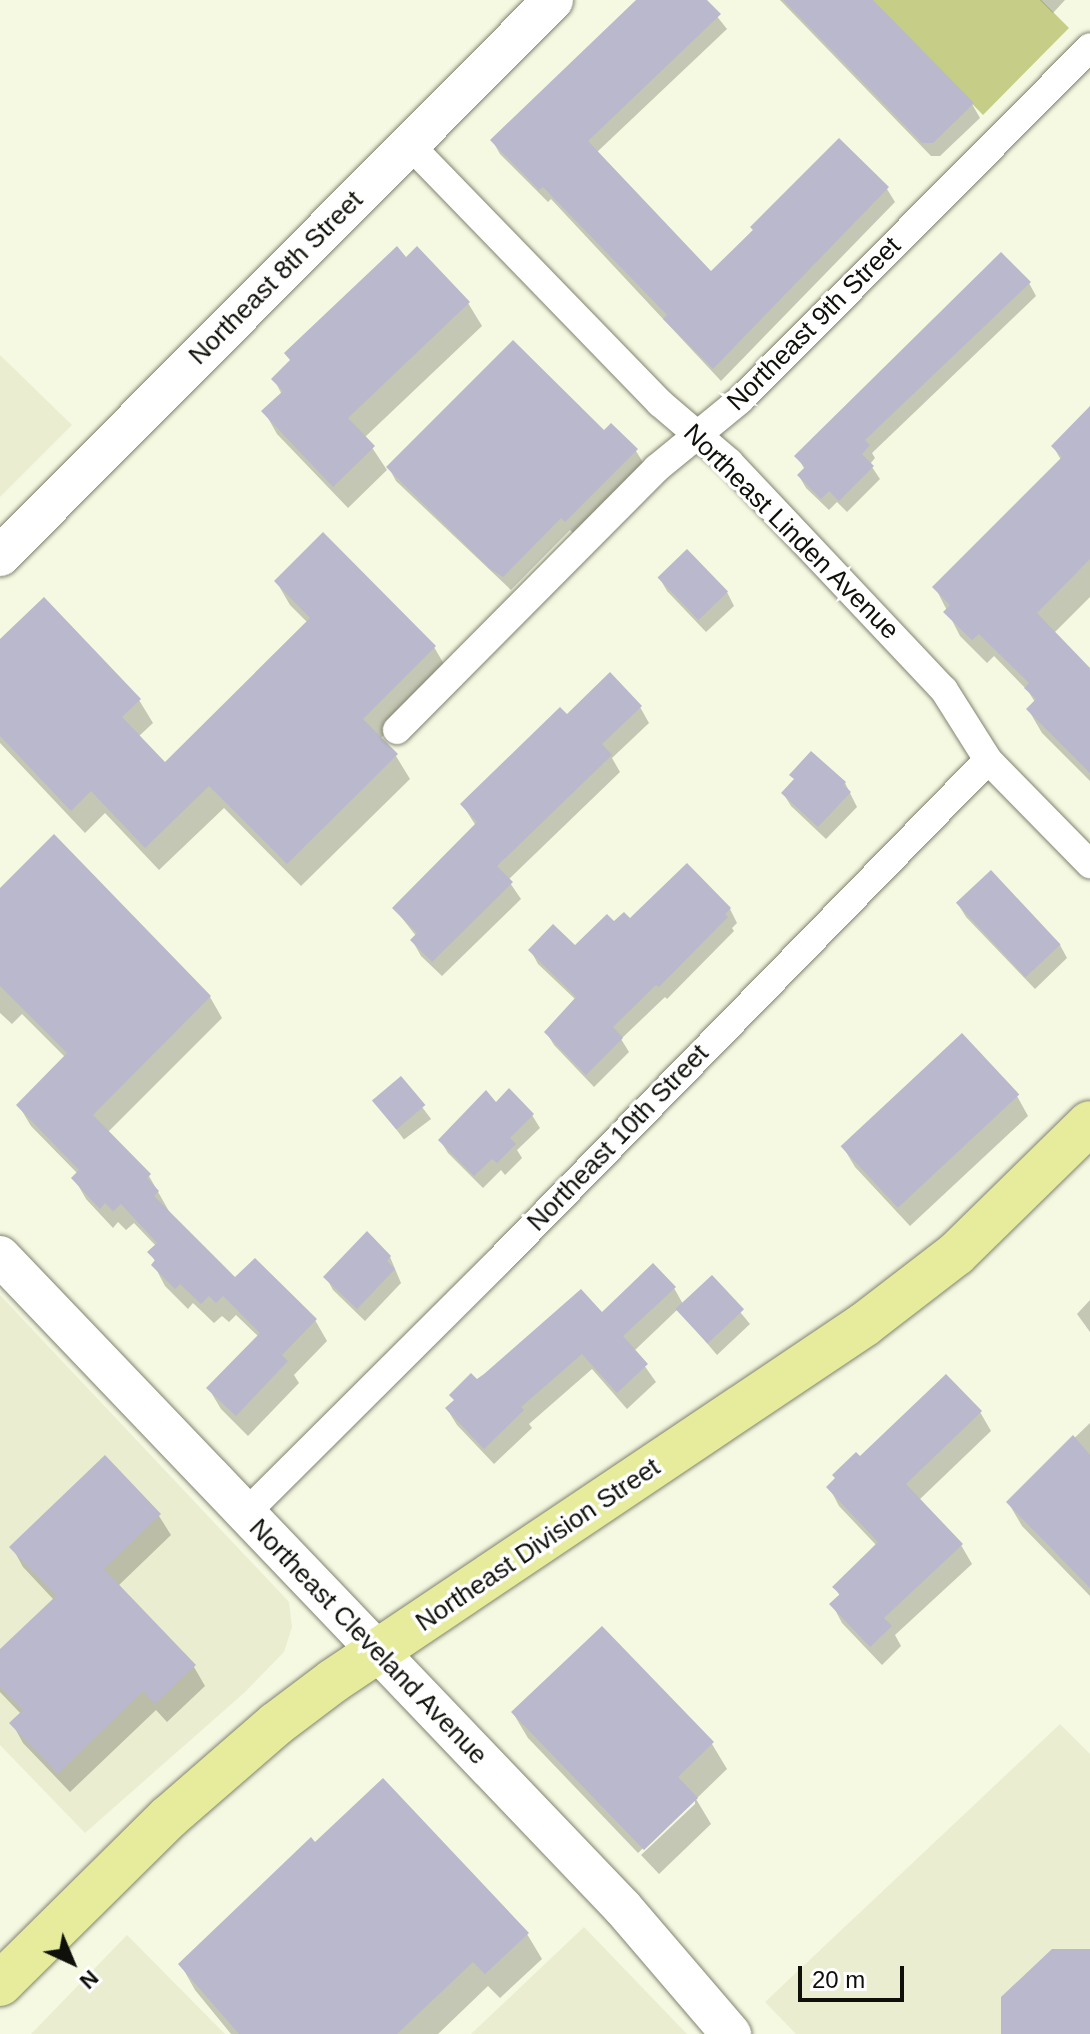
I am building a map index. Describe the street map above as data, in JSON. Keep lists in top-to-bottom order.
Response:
{
  "streets": {
    "main road": ["Northeast 8th Street", "Northeast Division Street", "Northeast Cleveland Avenue"],
    "street": ["Northeast 9th Street", "Northeast Linden Avenue", "Northeast 10th Street"]
  },
  "crossings": [
    ["Northeast 8th Street", "Northeast Linden Avenue"],
    ["Northeast 9th Street", "Northeast Linden Avenue"],
    ["Northeast Linden Avenue", "Northeast 10th Street"],
    ["Northeast 10th Street", "Northeast Cleveland Avenue"],
    ["Northeast Division Street", "Northeast Cleveland Avenue"]
  ],
  "scale_bar": "20 m",
  "north": "bottom right"
}
